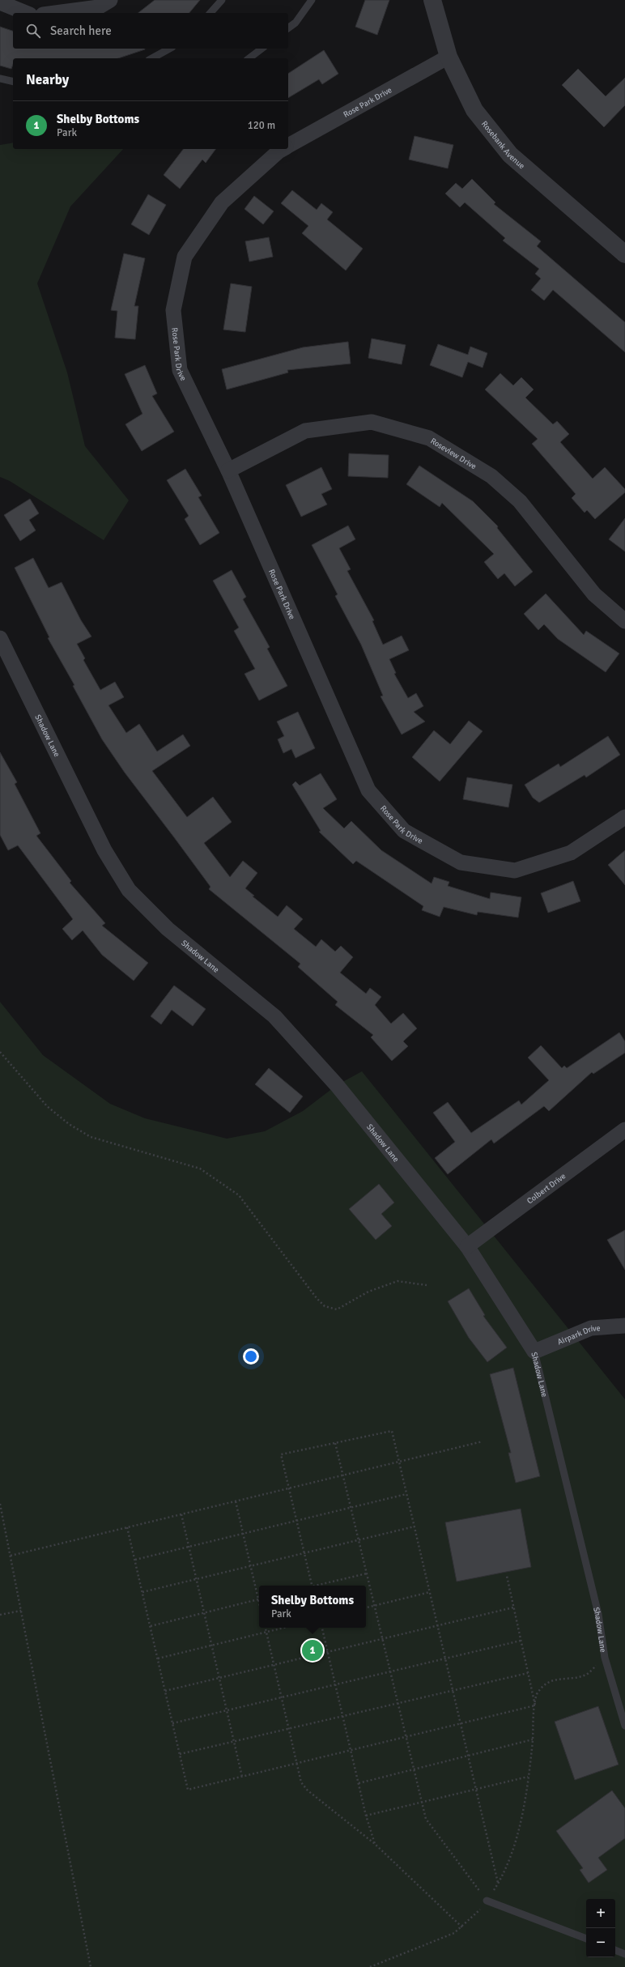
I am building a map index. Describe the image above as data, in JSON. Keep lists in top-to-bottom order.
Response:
{
  "streets": {
    "street": [
      "Rose Park Drive",
      "Rosebank Avenue",
      "Roseview Drive",
      "Shadow Lane",
      "Colbert Drive",
      "Airpark Drive"
    ]
  },
  "crossings": [
    ["Rose Park Drive", "Rosebank Avenue"],
    ["Rose Park Drive", "Roseview Drive"],
    ["Shadow Lane", "Colbert Drive"],
    ["Shadow Lane", "Airpark Drive"]
  ],
  "page": {
    "search": "Search here",
    "heading": "Nearby",
    "list": [
      {
        "mark": "1",
        "name": "Shelby Bottoms",
        "note": "Park",
        "value": "120 m"
      }
    ],
    "popup": ["Shelby Bottoms", "Park"],
    "pins": "1",
    "map_buttons": ["+", "−"]
  }
}
